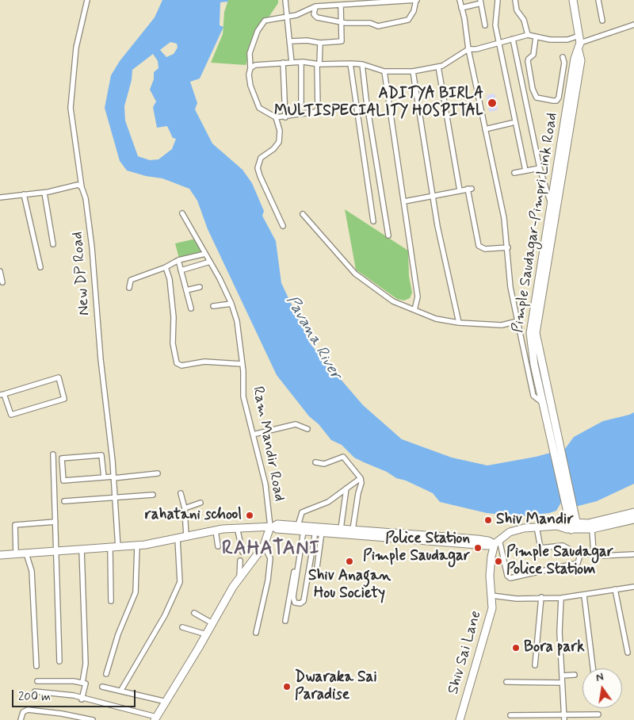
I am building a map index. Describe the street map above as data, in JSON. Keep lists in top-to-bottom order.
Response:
{
  "streets": {
    "street": [
      "Pimple Saudagar-Pimpri Link Road",
      "New DP Road",
      "Ram Mandir Road",
      "Shiv Sai Lane"
    ]
  },
  "districts": ["RAHATANI"],
  "water": ["Pavana River"],
  "places": [
    "ADITYA BIRLA MULTISPECIALITY HOSPITAL",
    "rahatani school",
    "Shiv Mandir",
    "Police Station Pimple Saudagar",
    "Shiv Anagan Hou Society",
    "Pimple Saudagar Police Statiom",
    "Bora park",
    "Dwaraka Sai Paradise"
  ],
  "scale_bar": "200 m",
  "north": "top"
}
